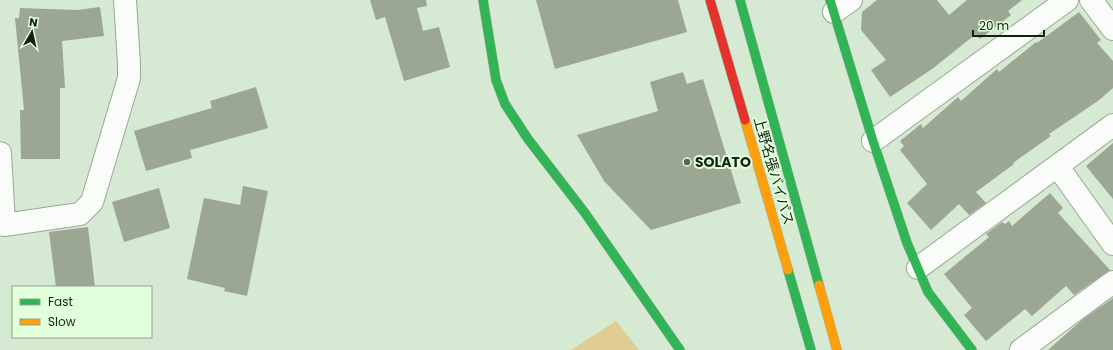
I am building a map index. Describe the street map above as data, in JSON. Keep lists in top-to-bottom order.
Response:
{
  "streets": {
    "main road": ["上野名張バイパス"]
  },
  "places": ["SOLATO"],
  "legend": ["Fast", "Slow"],
  "scale_bar": "20 m",
  "north": "top"
}
